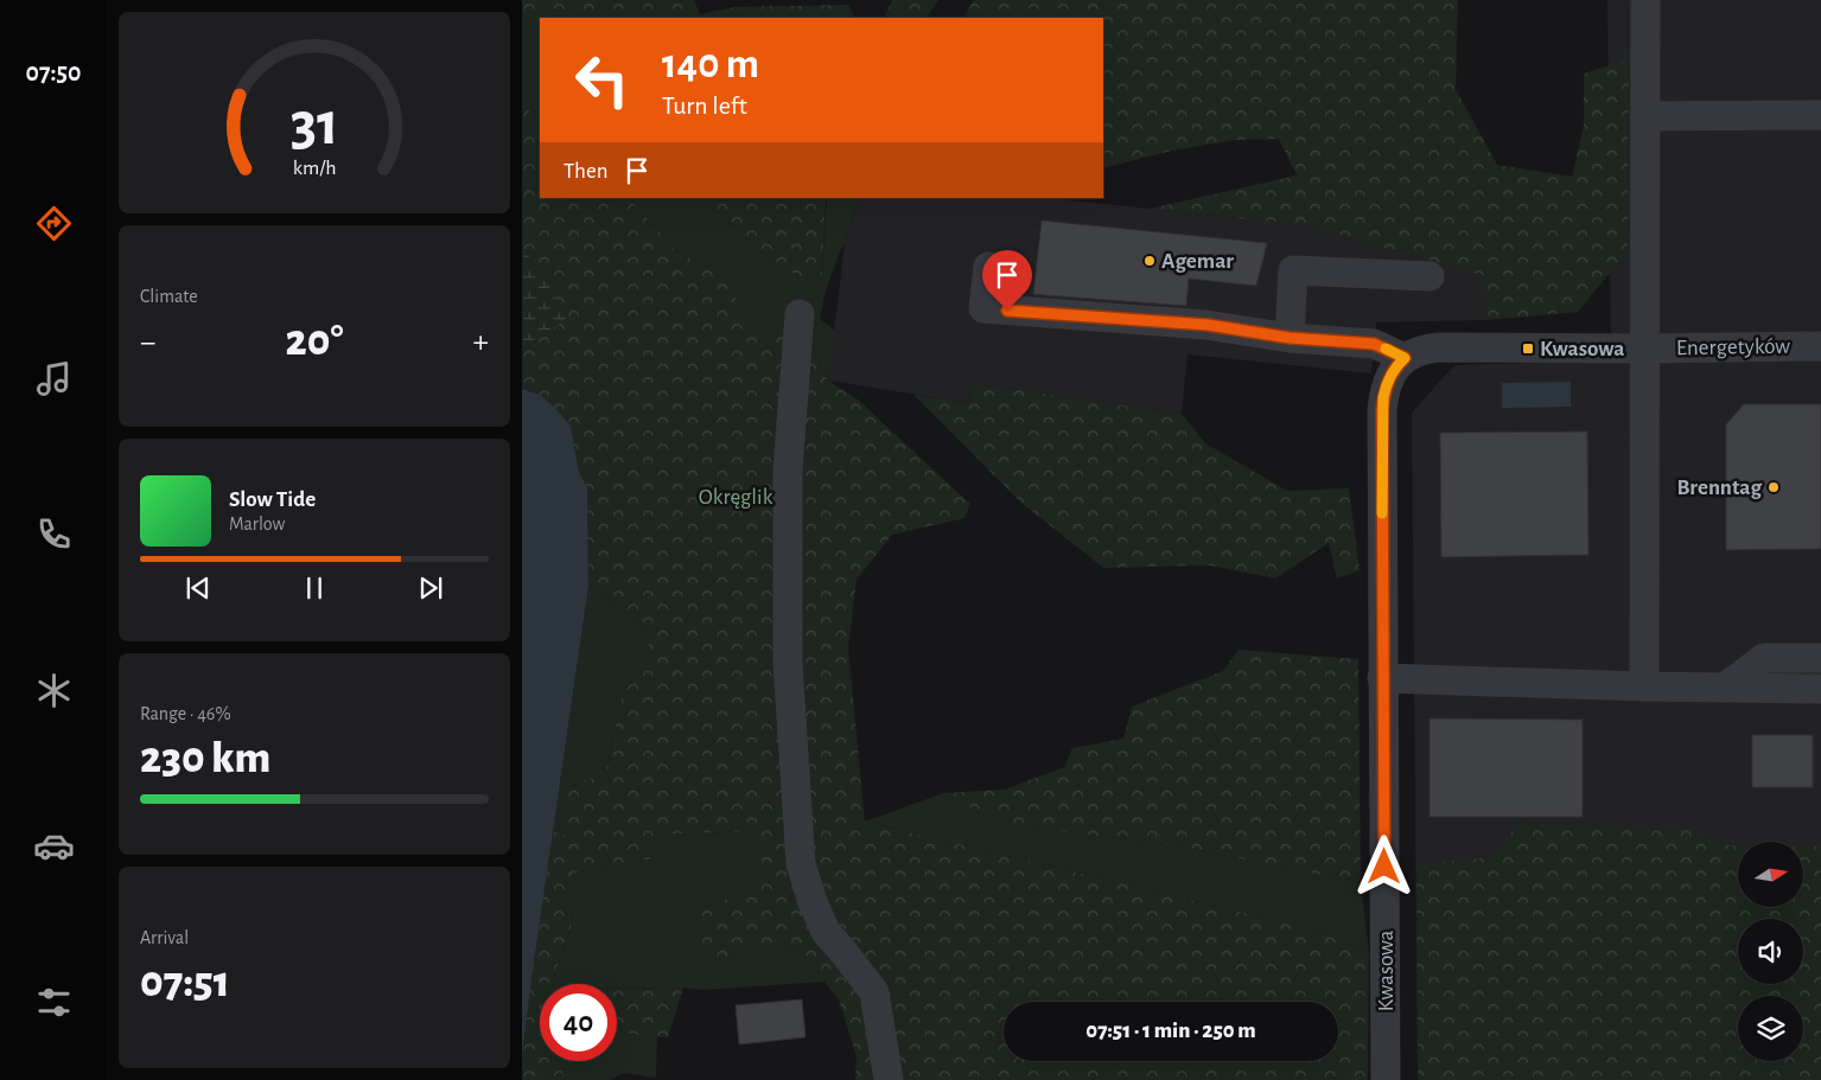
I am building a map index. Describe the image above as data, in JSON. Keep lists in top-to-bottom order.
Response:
{
  "streets": {
    "street": ["Energetyków", "Kwasowa"]
  },
  "parks": ["Okręglik"],
  "places": {
    "other": ["Agemar", "Brenntag"],
    "transit": ["Kwasowa"]
  },
  "north": "right",
  "page": {
    "tabs": "07:50",
    "turn": ["140 m", "Turn left"],
    "then": "Then",
    "tile": [
      "Climate",
      ["Range · 46%", "230 km"],
      ["Arrival", "07:51"]
    ],
    "heat": ["−", "20°", "+"],
    "song": ["Slow Tide", "Marlow"],
    "limit": "40",
    "trip": "07:51 · 1 min · 250 m",
    "gauge": ["31", "km/h"]
  }
}
